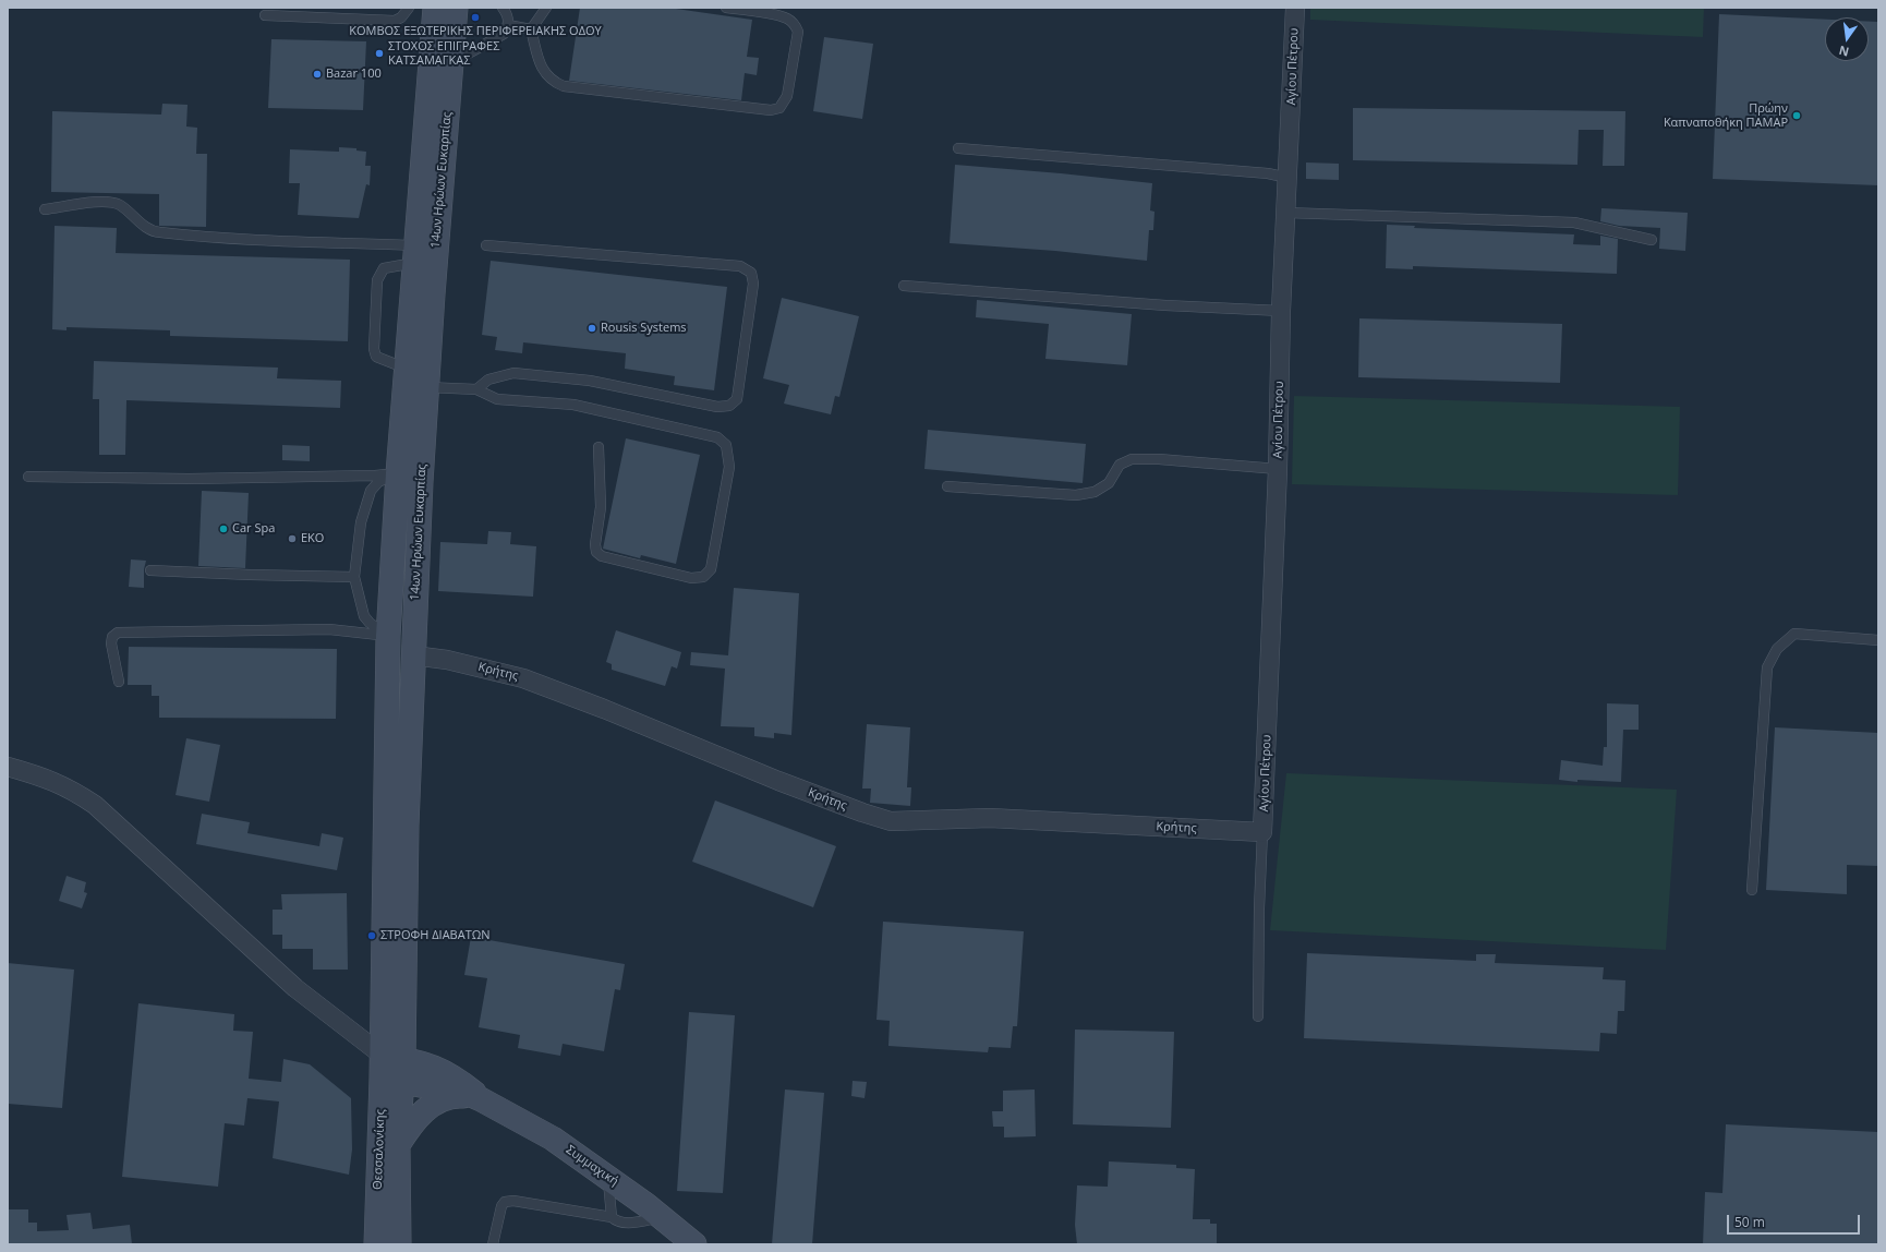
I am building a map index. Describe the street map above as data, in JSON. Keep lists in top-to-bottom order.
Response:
{
  "streets": {
    "main road": ["14ων Ηρώων Ευκαρπίας", "Θεσσαλονίκης", "Συμμαχική"],
    "street": ["Αγίου Πέτρου", "Κρήτης"]
  },
  "crossings": [
    ["Αγίου Πέτρου", "Κρήτης"],
    ["14ων Ηρώων Ευκαρπίας", "Κρήτης"],
    ["14ων Ηρώων Ευκαρπίας", "Θεσσαλονίκης"],
    ["14ων Ηρώων Ευκαρπίας", "Συμμαχική"],
    ["Θεσσαλονίκης", "Συμμαχική"]
  ],
  "places": [
    "ΚΟΜΒΟΣ ΕΞΩΤΕΡΙΚΗΣ ΠΕΡΙΦΕΡΕΙΑΚΗΣ ΟΔΟΥ",
    "ΣΤΟΧΟΣ ΕΠΙΓΡΑΦΕΣ ΚΑΤΣΑΜΑΓΚΑΣ",
    "Bazar 100",
    "Πρώην Καπναποθήκη ΠΑΜΑΡ",
    "Rousis Systems",
    "Car Spa",
    "ΕΚΟ",
    "ΣΤΡΟΦΗ ΔΙΑΒΑΤΩΝ"
  ],
  "scale_bar": "50 m",
  "north": "bottom"
}
